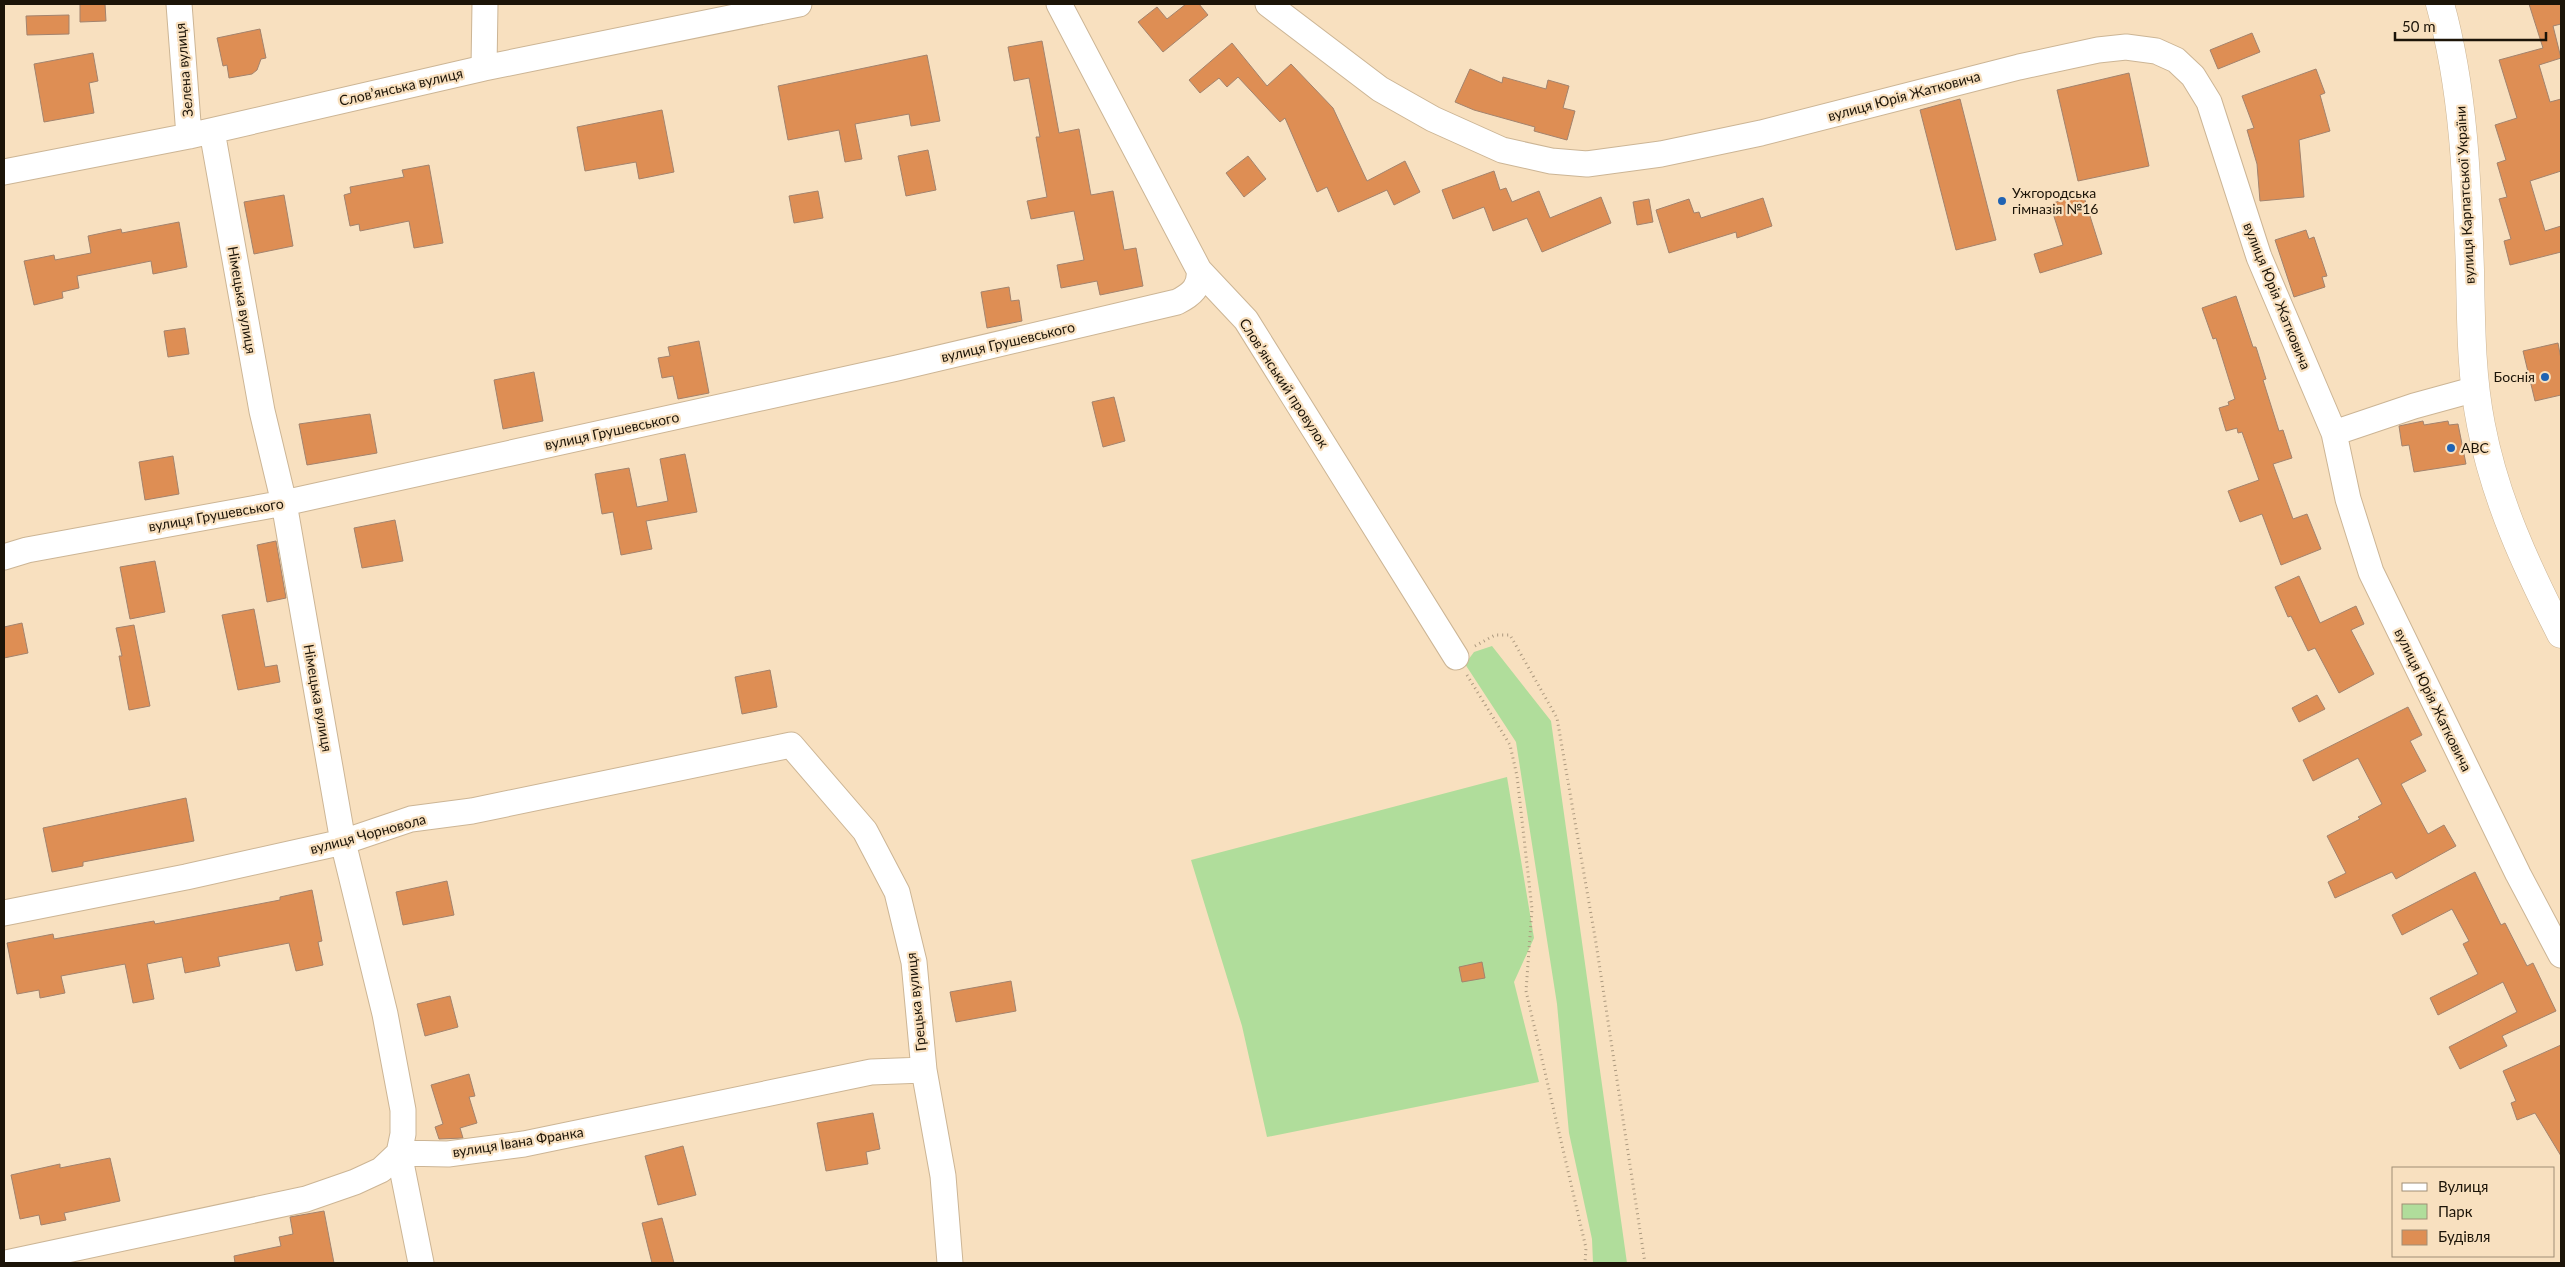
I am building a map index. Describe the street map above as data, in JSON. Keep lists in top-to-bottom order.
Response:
{
  "streets": {
    "main road": ["вулиця Карпатської України"],
    "street": [
      "Зелена вулиця",
      "Словʼянська вулиця",
      "вулиця Юрія Жатковича",
      "Німецька вулиця",
      "вулиця Грушевського",
      "Словʼянський провулок",
      "вулиця Чорновола",
      "Грецька вулиця",
      "вулиця Івана Франка"
    ]
  },
  "crossings": [
    ["Зелена вулиця", "Словʼянська вулиця"],
    ["Зелена вулиця", "Німецька вулиця"],
    ["Словʼянська вулиця", "Німецька вулиця"],
    ["Німецька вулиця", "вулиця Грушевського"],
    ["Німецька вулиця", "вулиця Чорновола"],
    ["Німецька вулиця", "вулиця Івана Франка"],
    ["вулиця Грушевського", "Словʼянський провулок"],
    ["вулиця Чорновола", "Грецька вулиця"],
    ["Грецька вулиця", "вулиця Івана Франка"]
  ],
  "places": ["Ужгородська гімназія №16", "Боснія", "ABC"],
  "legend": ["Вулиця", "Парк", "Будівля"],
  "scale_bar": "50 m"
}
